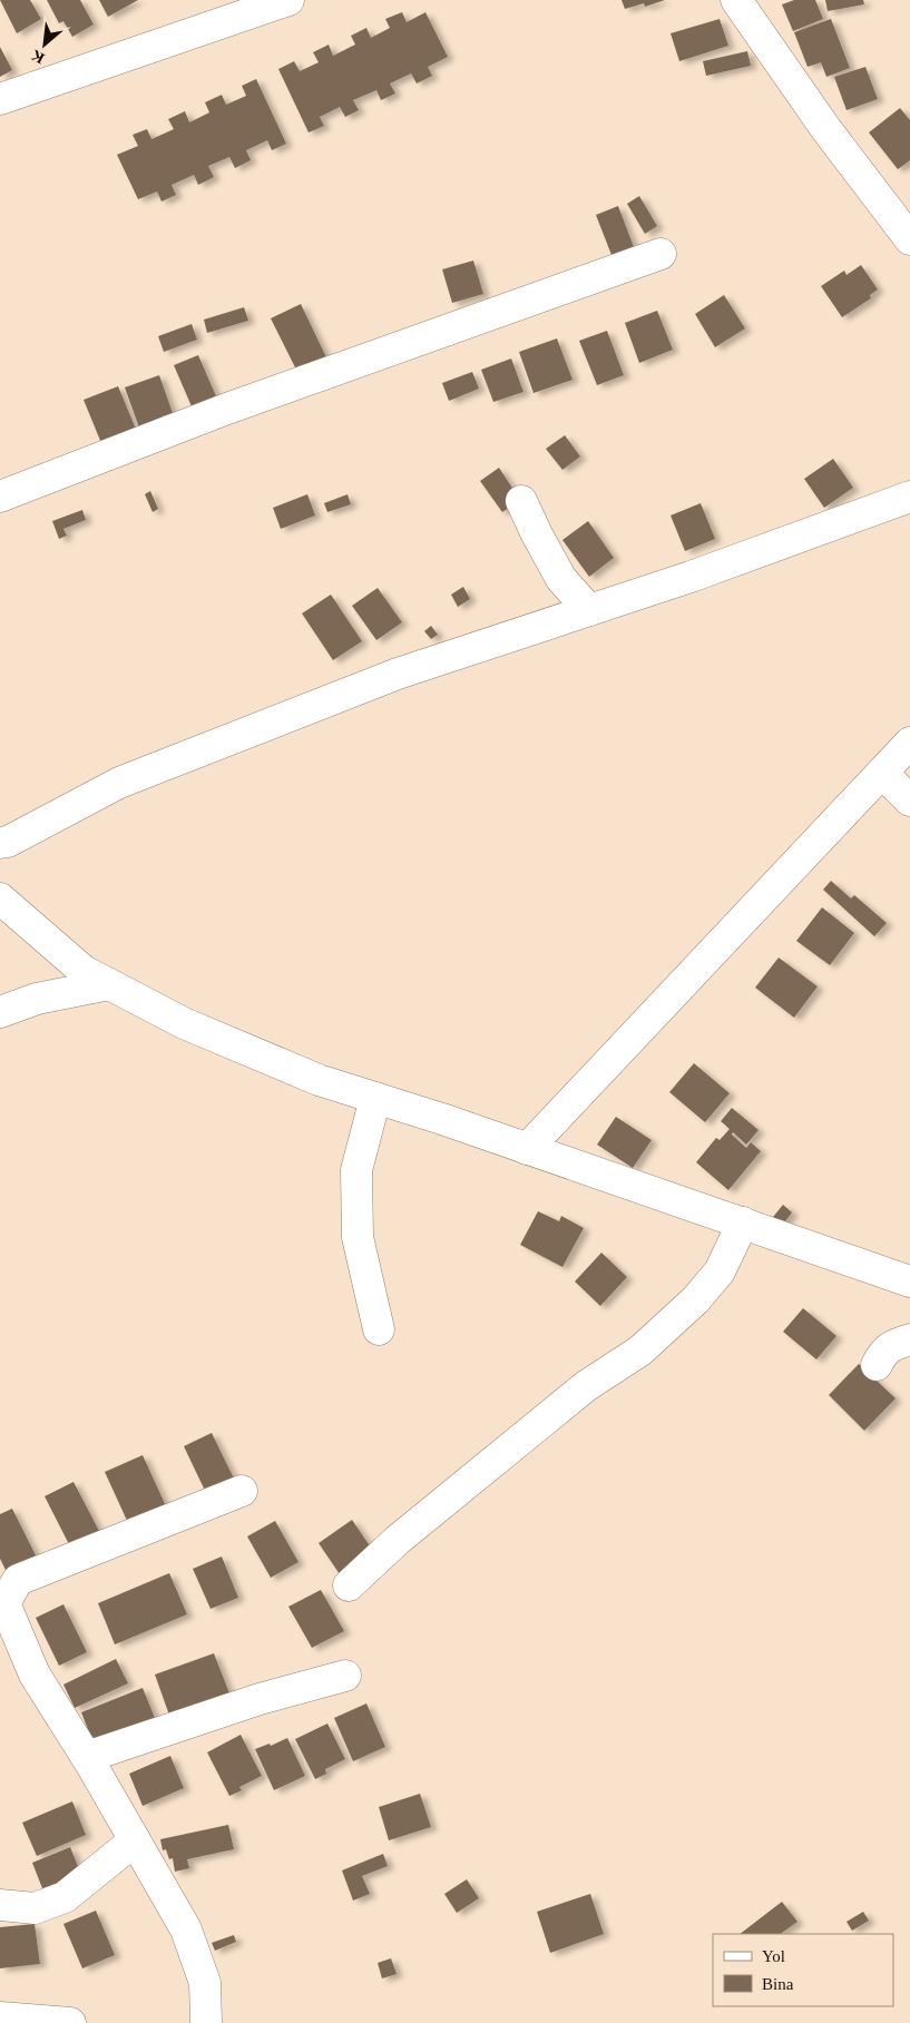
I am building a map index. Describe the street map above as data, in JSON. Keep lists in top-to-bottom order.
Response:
{
  "legend": ["Yol", "Bina"],
  "north": "bottom left"
}
